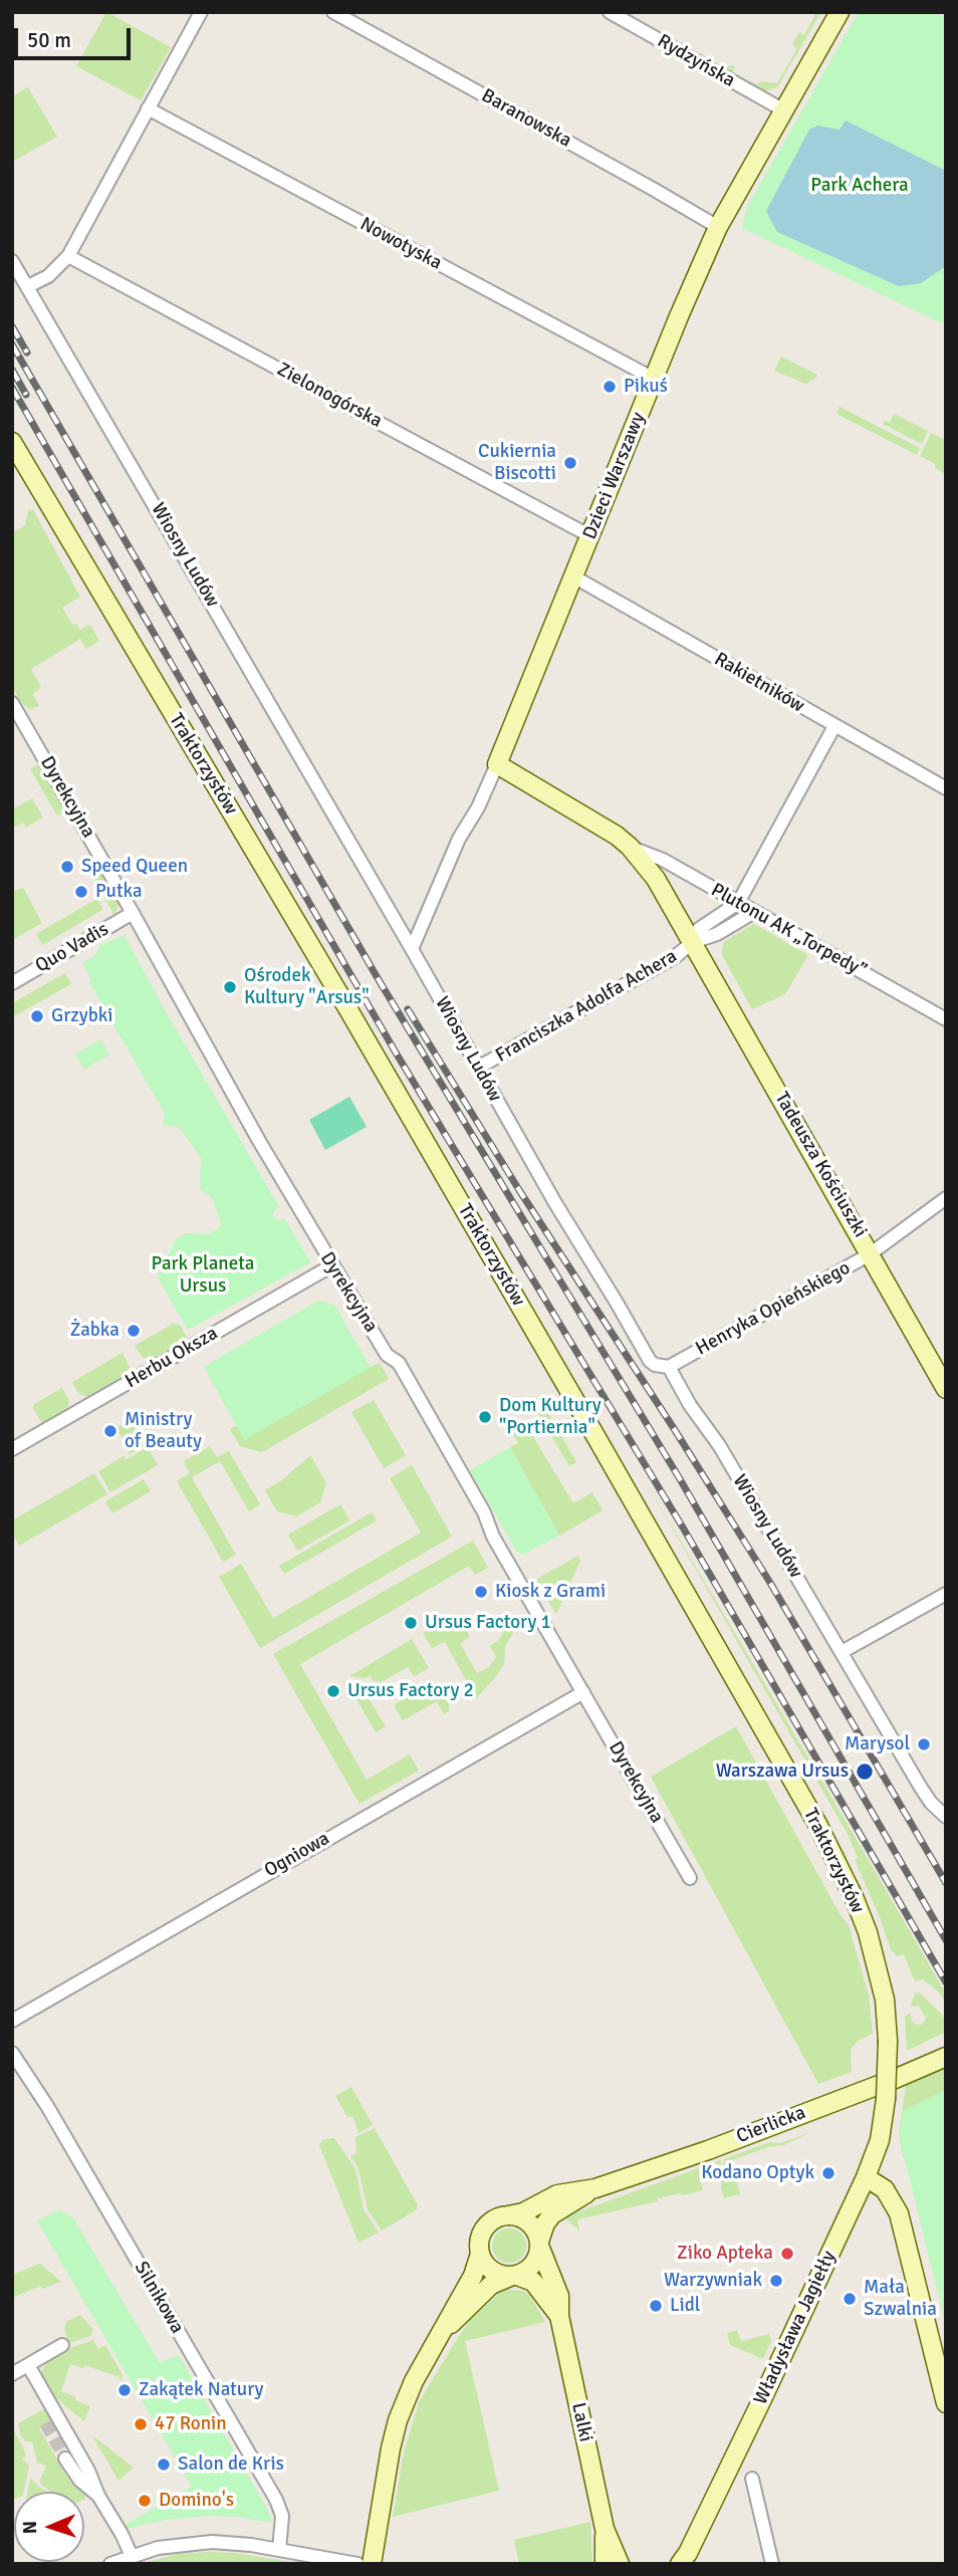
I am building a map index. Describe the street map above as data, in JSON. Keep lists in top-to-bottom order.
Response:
{
  "streets": {
    "street": [
      "Rydzyńska",
      "Baranowska",
      "Nowotyska",
      "Zielonogórska",
      "Dzieci Warszawy",
      "Wiosny Ludów",
      "Rakietników",
      "Traktorzystów",
      "Dyrekcyjna",
      "Plutonu AK „Torpedy”",
      "Quo Vadis",
      "Franciszka Adolfa Achera",
      "Tadeusza Kościuszki",
      "Henryka Opieńskiego",
      "Herbu Oksza",
      "Ogniowa",
      "Cierlicka",
      "Silnikowa",
      "Władysława Jagiełły",
      "Lalki"
    ]
  },
  "crossings": [
    ["Rydzyńska", "Dzieci Warszawy"],
    ["Baranowska", "Dzieci Warszawy"],
    ["Nowotyska", "Dzieci Warszawy"],
    ["Zielonogórska", "Dzieci Warszawy"],
    ["Dzieci Warszawy", "Wiosny Ludów"],
    ["Dzieci Warszawy", "Rakietników"],
    ["Dzieci Warszawy", "Plutonu AK „Torpedy”"],
    ["Wiosny Ludów", "Franciszka Adolfa Achera"],
    ["Wiosny Ludów", "Henryka Opieńskiego"],
    ["Rakietników", "Franciszka Adolfa Achera"],
    ["Traktorzystów", "Władysława Jagiełły"],
    ["Dyrekcyjna", "Quo Vadis"],
    ["Dyrekcyjna", "Herbu Oksza"],
    ["Dyrekcyjna", "Ogniowa"],
    ["Plutonu AK „Torpedy”", "Franciszka Adolfa Achera"],
    ["Plutonu AK „Torpedy”", "Tadeusza Kościuszki"],
    ["Franciszka Adolfa Achera", "Tadeusza Kościuszki"],
    ["Tadeusza Kościuszki", "Henryka Opieńskiego"],
    ["Cierlicka", "Lalki"]
  ],
  "parks": ["Park Achera", "Park Planeta Ursus"],
  "places": [
    "Pikuś",
    "Cukiernia Biscotti",
    "Speed Queen",
    "Putka",
    "Ośrodek Kultury \"Arsus\"",
    "Grzybki",
    "Żabka",
    "Dom Kultury \"Portiernia\"",
    "Ministry of Beauty",
    "Kiosk z Grami",
    "Ursus Factory 1",
    "Ursus Factory 2",
    "Marysol",
    "Warszawa Ursus",
    "Kodano Optyk",
    "Ziko Apteka",
    "Warzywniak",
    "Mała Szwalnia",
    "Lidl",
    "Zakątek Natury",
    "47 Ronin",
    "Salon de Kris",
    "Domino's"
  ],
  "scale_bar": "50 m",
  "north": "left"
}
